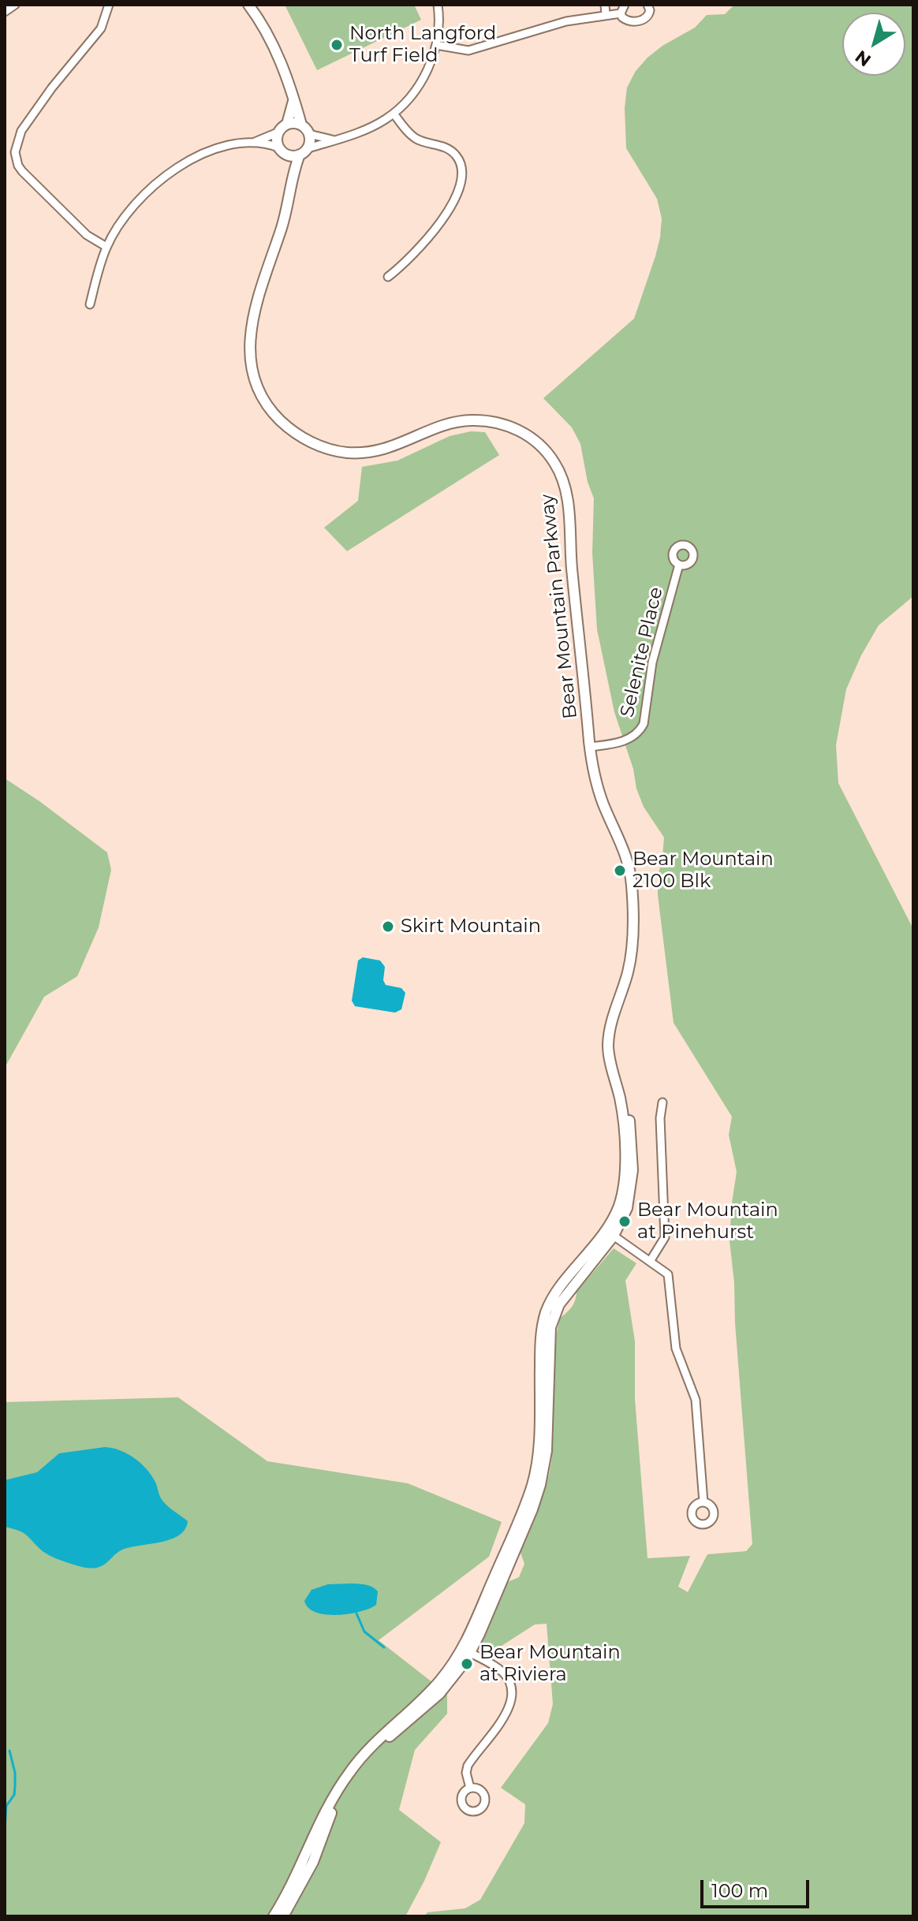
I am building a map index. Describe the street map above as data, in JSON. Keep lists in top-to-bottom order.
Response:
{
  "streets": {
    "street": ["Bear Mountain Parkway", "Selenite Place"]
  },
  "crossings": [
    ["Bear Mountain Parkway", "Selenite Place"]
  ],
  "places": [
    "North Langford Turf Field",
    "Bear Mountain 2100 Blk",
    "Skirt Mountain",
    "Bear Mountain at Pinehurst",
    "Bear Mountain at Riviera"
  ],
  "scale_bar": "100 m",
  "north": "bottom left"
}
